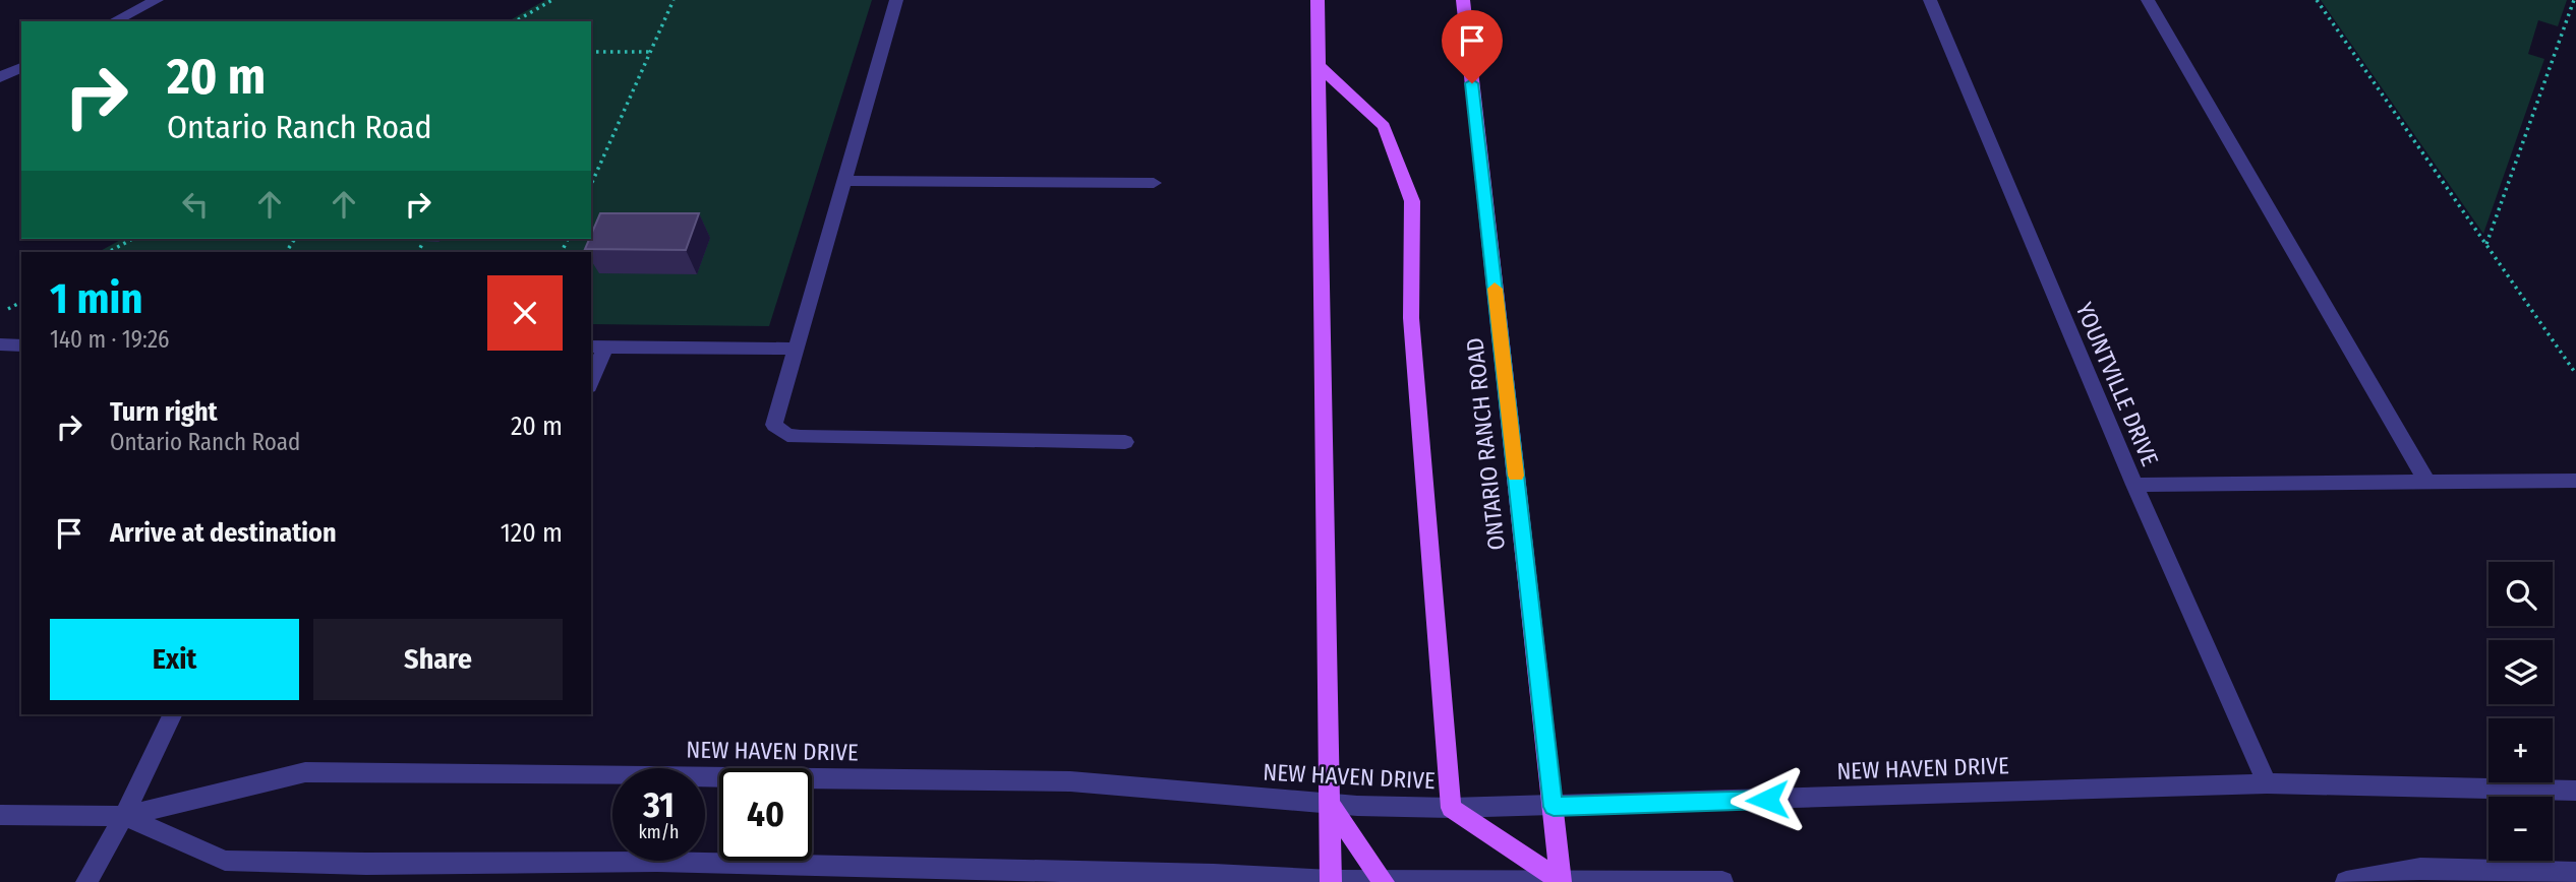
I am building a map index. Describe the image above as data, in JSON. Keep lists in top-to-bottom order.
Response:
{
  "streets": {
    "main road": ["ONTARIO RANCH ROAD"],
    "street": ["YOUNTVILLE DRIVE", "NEW HAVEN DRIVE"]
  },
  "crossings": [
    ["YOUNTVILLE DRIVE", "NEW HAVEN DRIVE"],
    ["ONTARIO RANCH ROAD", "NEW HAVEN DRIVE"]
  ],
  "page": {
    "turn": ["20 m", "Ontario Ranch Road"],
    "heading": ["1 min", "140 m · 19:26"],
    "list": [
      {
        "name": "Turn right",
        "note": "Ontario Ranch Road",
        "value": "20 m"
      },
      {
        "name": "Arrive at destination",
        "value": "120 m"
      }
    ],
    "map_buttons": ["+", "−"],
    "buttons": ["Exit", "Share"],
    "speed": "31 km/h",
    "limit": "40"
  }
}
